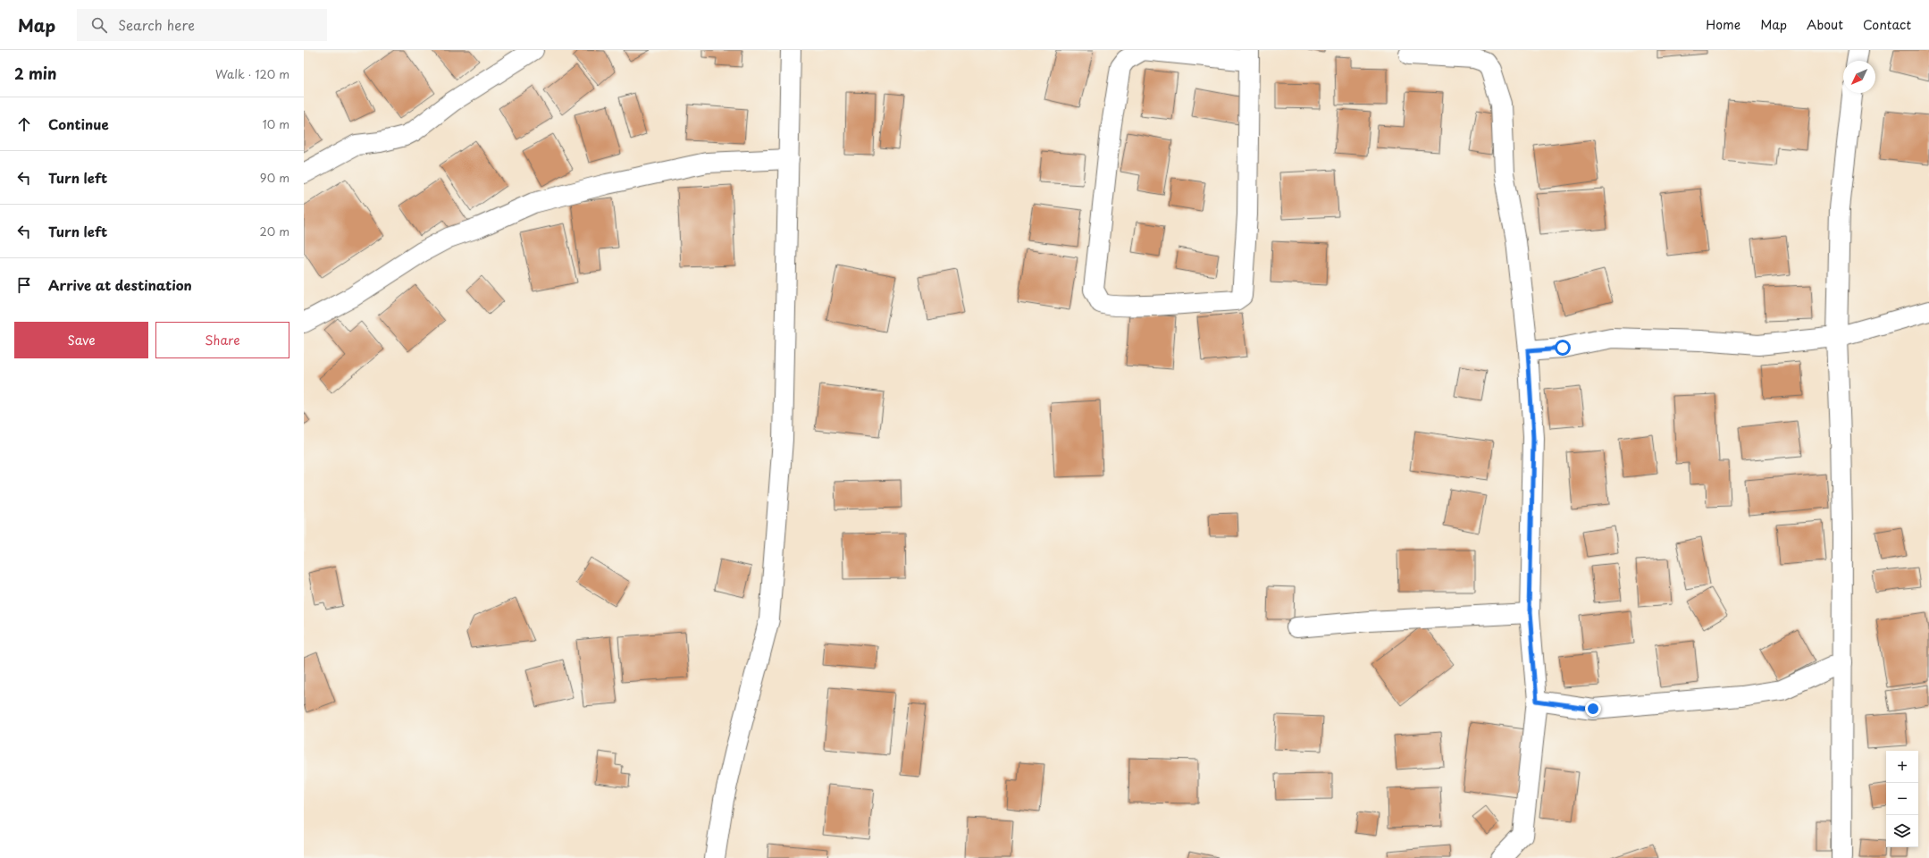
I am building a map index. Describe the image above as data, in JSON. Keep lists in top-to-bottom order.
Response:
{
  "north": "bottom left",
  "page": {
    "header": "Map",
    "search": "Search here",
    "nav": [
      "Home",
      "Map",
      "About",
      "Contact"
    ],
    "heading": ["2 min", "Walk · 120 m"],
    "list": [
      ["Continue", "10 m"],
      ["Turn left", "90 m"],
      ["Turn left", "20 m"],
      "Arrive at destination"
    ],
    "buttons": ["Save", "Share"],
    "map_buttons": ["+", "−"]
  }
}
